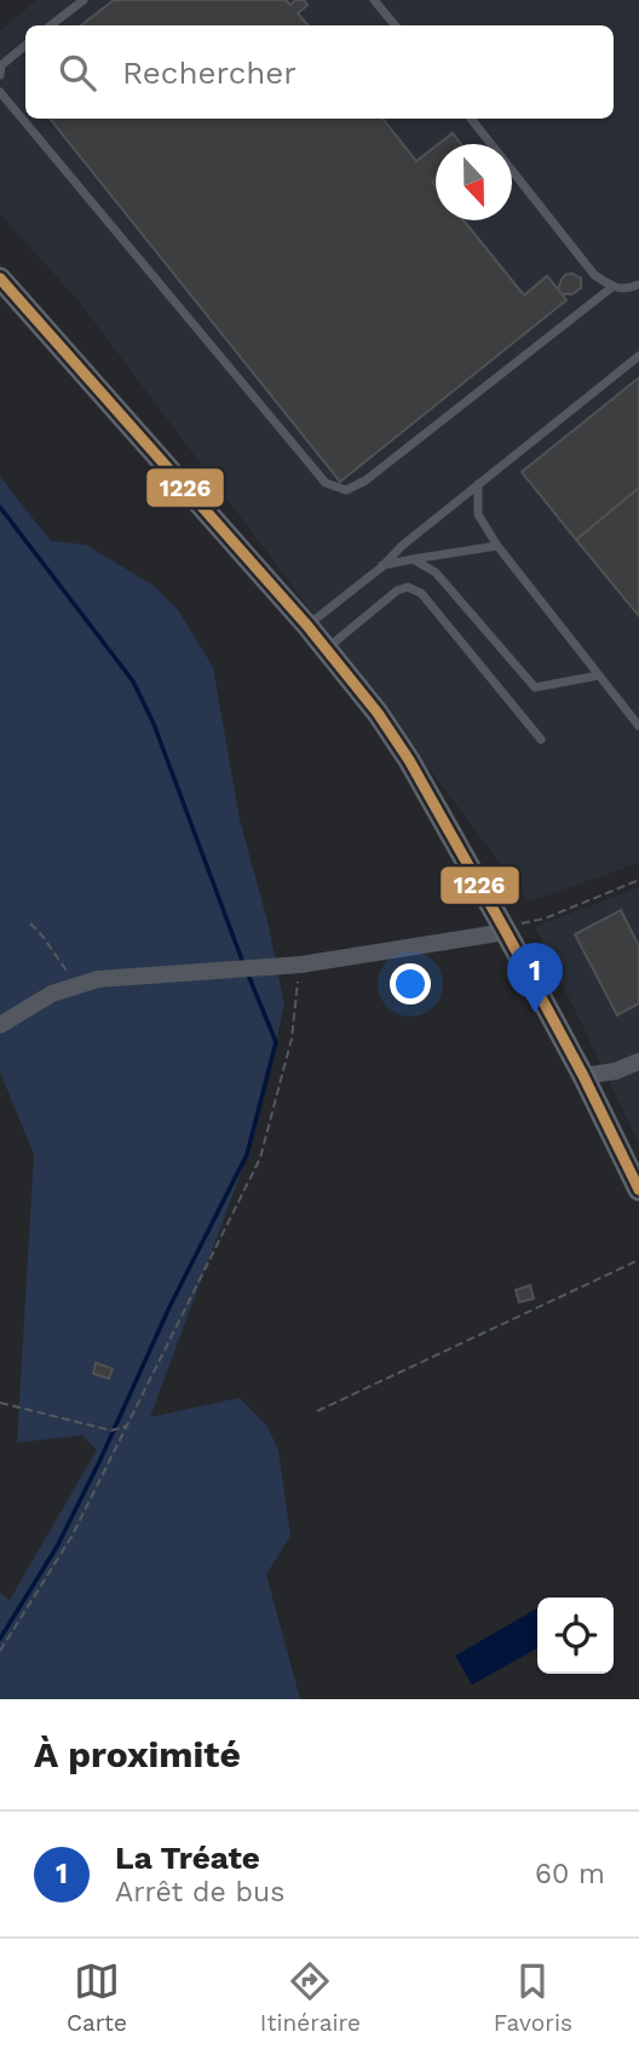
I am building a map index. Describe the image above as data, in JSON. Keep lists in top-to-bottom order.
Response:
{
  "lines": ["transit line 1226"],
  "north": "bottom",
  "page": {
    "search": "Rechercher",
    "pins": "1",
    "heading": "À proximité",
    "list": [
      {
        "mark": "1",
        "name": "La Tréate",
        "note": "Arrêt de bus",
        "value": "60 m"
      }
    ],
    "nav": ["Carte", "Itinéraire", "Favoris"]
  }
}
